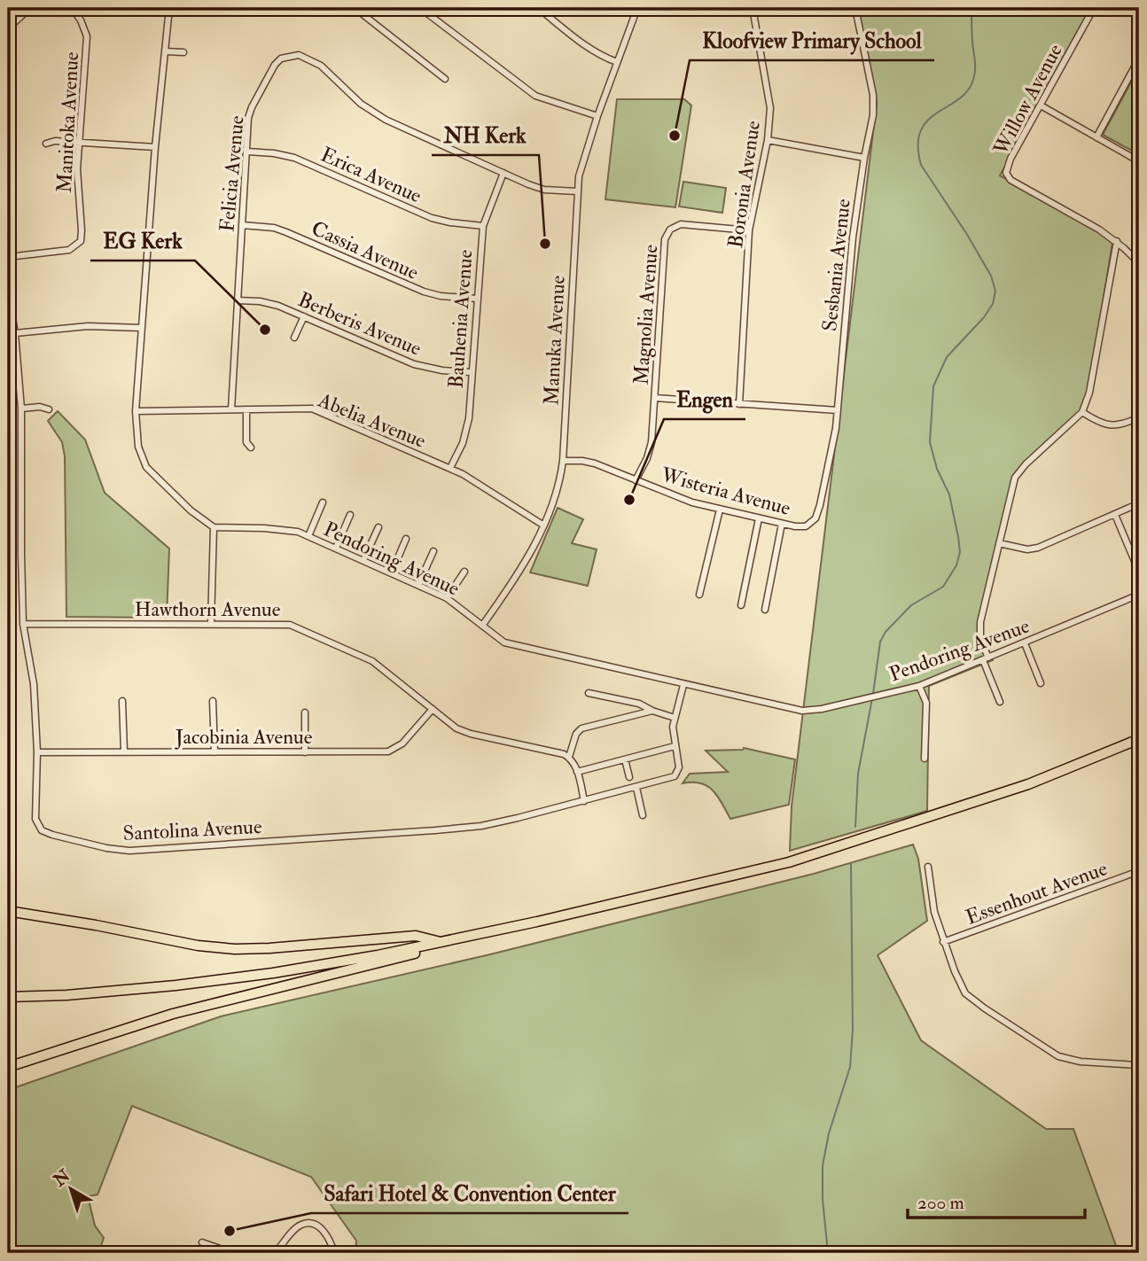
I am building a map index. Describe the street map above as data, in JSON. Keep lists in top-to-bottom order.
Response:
{
  "streets": {
    "street": [
      "Willow Avenue",
      "Manitoka Avenue",
      "Felicia Avenue",
      "Erica Avenue",
      "Boronia Avenue",
      "Cassia Avenue",
      "Sesbania Avenue",
      "Magnolia Avenue",
      "Bauhenia Avenue",
      "Berberis Avenue",
      "Manuka Avenue",
      "Abelia Avenue",
      "Wisteria Avenue",
      "Pendoring Avenue",
      "Hawthorn Avenue",
      "Jacobinia Avenue",
      "Santolina Avenue",
      "Essenhout Avenue"
    ]
  },
  "crossings": [
    ["Felicia Avenue", "Erica Avenue"],
    ["Felicia Avenue", "Cassia Avenue"],
    ["Felicia Avenue", "Bauhenia Avenue"],
    ["Felicia Avenue", "Berberis Avenue"],
    ["Felicia Avenue", "Manuka Avenue"],
    ["Felicia Avenue", "Abelia Avenue"],
    ["Erica Avenue", "Bauhenia Avenue"],
    ["Boronia Avenue", "Magnolia Avenue"],
    ["Cassia Avenue", "Bauhenia Avenue"],
    ["Sesbania Avenue", "Wisteria Avenue"],
    ["Magnolia Avenue", "Wisteria Avenue"],
    ["Bauhenia Avenue", "Berberis Avenue"],
    ["Bauhenia Avenue", "Abelia Avenue"],
    ["Manuka Avenue", "Abelia Avenue"],
    ["Manuka Avenue", "Wisteria Avenue"],
    ["Manuka Avenue", "Pendoring Avenue"],
    ["Pendoring Avenue", "Santolina Avenue"],
    ["Hawthorn Avenue", "Jacobinia Avenue"],
    ["Hawthorn Avenue", "Santolina Avenue"],
    ["Jacobinia Avenue", "Santolina Avenue"]
  ],
  "places": [
    "Kloofview Primary School",
    "NH Kerk",
    "EG Kerk",
    "Engen",
    "Safari Hotel & Convention Center"
  ],
  "scale_bar": "200 m",
  "north": "top left"
}
